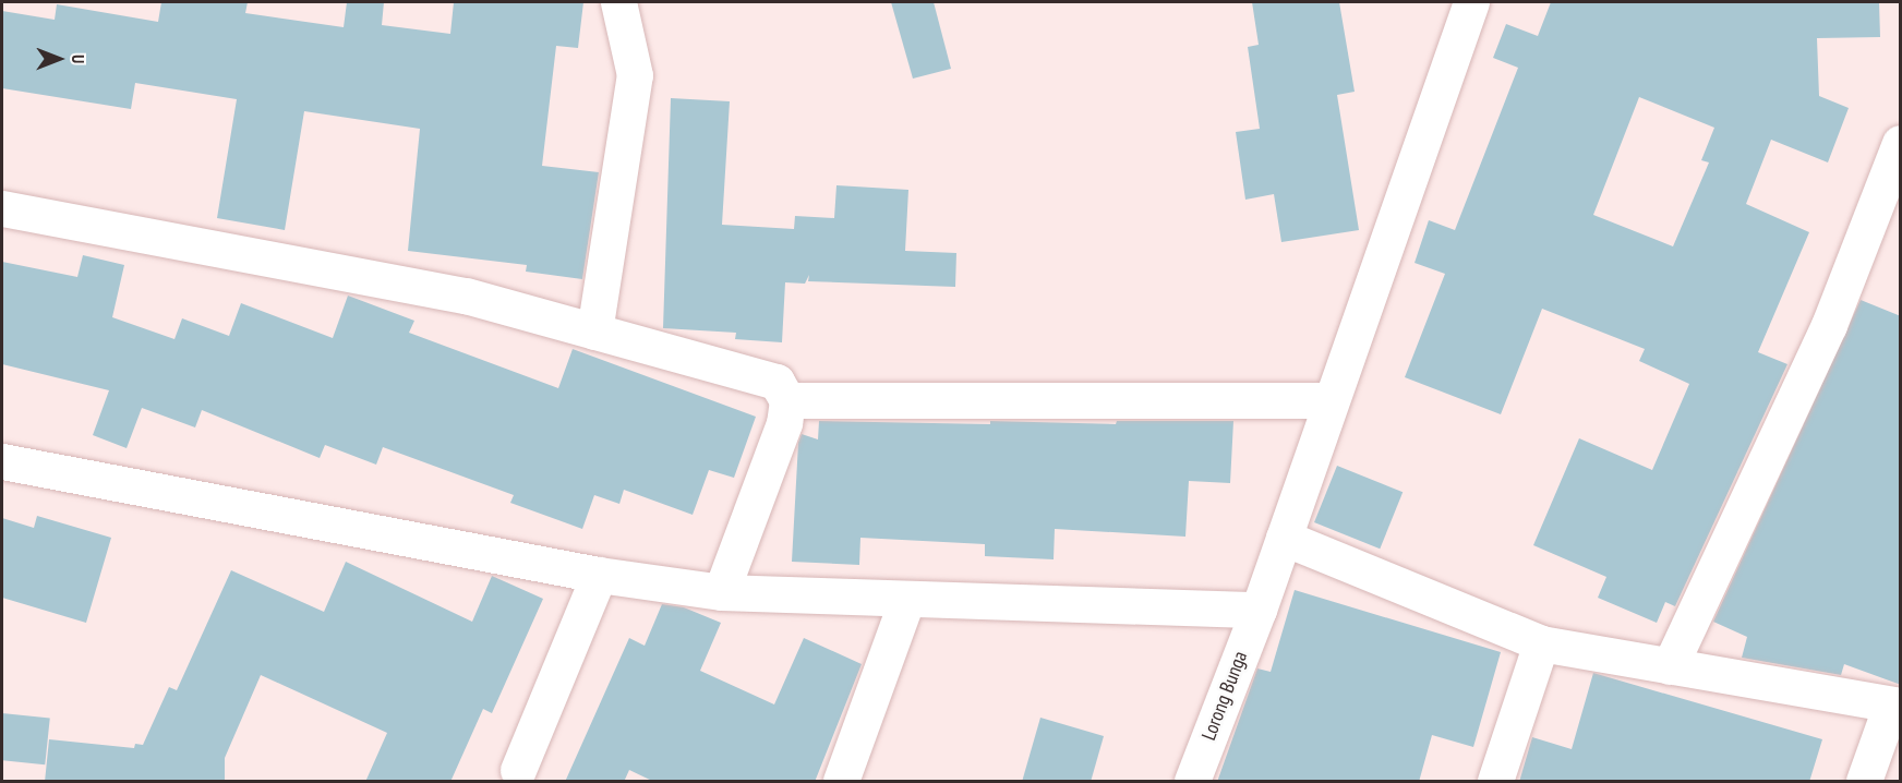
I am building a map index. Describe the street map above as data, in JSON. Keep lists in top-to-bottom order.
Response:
{
  "streets": {
    "street": ["Lorong Bunga"]
  },
  "north": "right"
}
